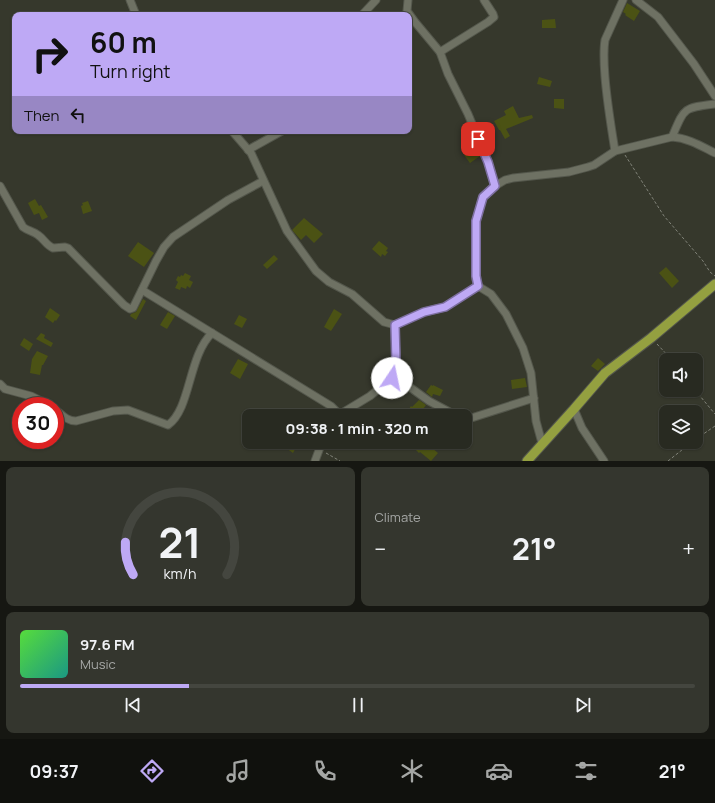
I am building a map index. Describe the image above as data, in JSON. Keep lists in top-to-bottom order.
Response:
{
  "page": {
    "turn": ["60 m", "Turn right"],
    "then": "Then",
    "limit": "30",
    "trip": "09:38 · 1 min · 320 m",
    "tile": "Climate",
    "heat": ["−", "21°", "+"],
    "song": ["97.6 FM", "Music"],
    "tabs": ["09:37", "21°"],
    "gauge": ["21", "km/h"]
  }
}
